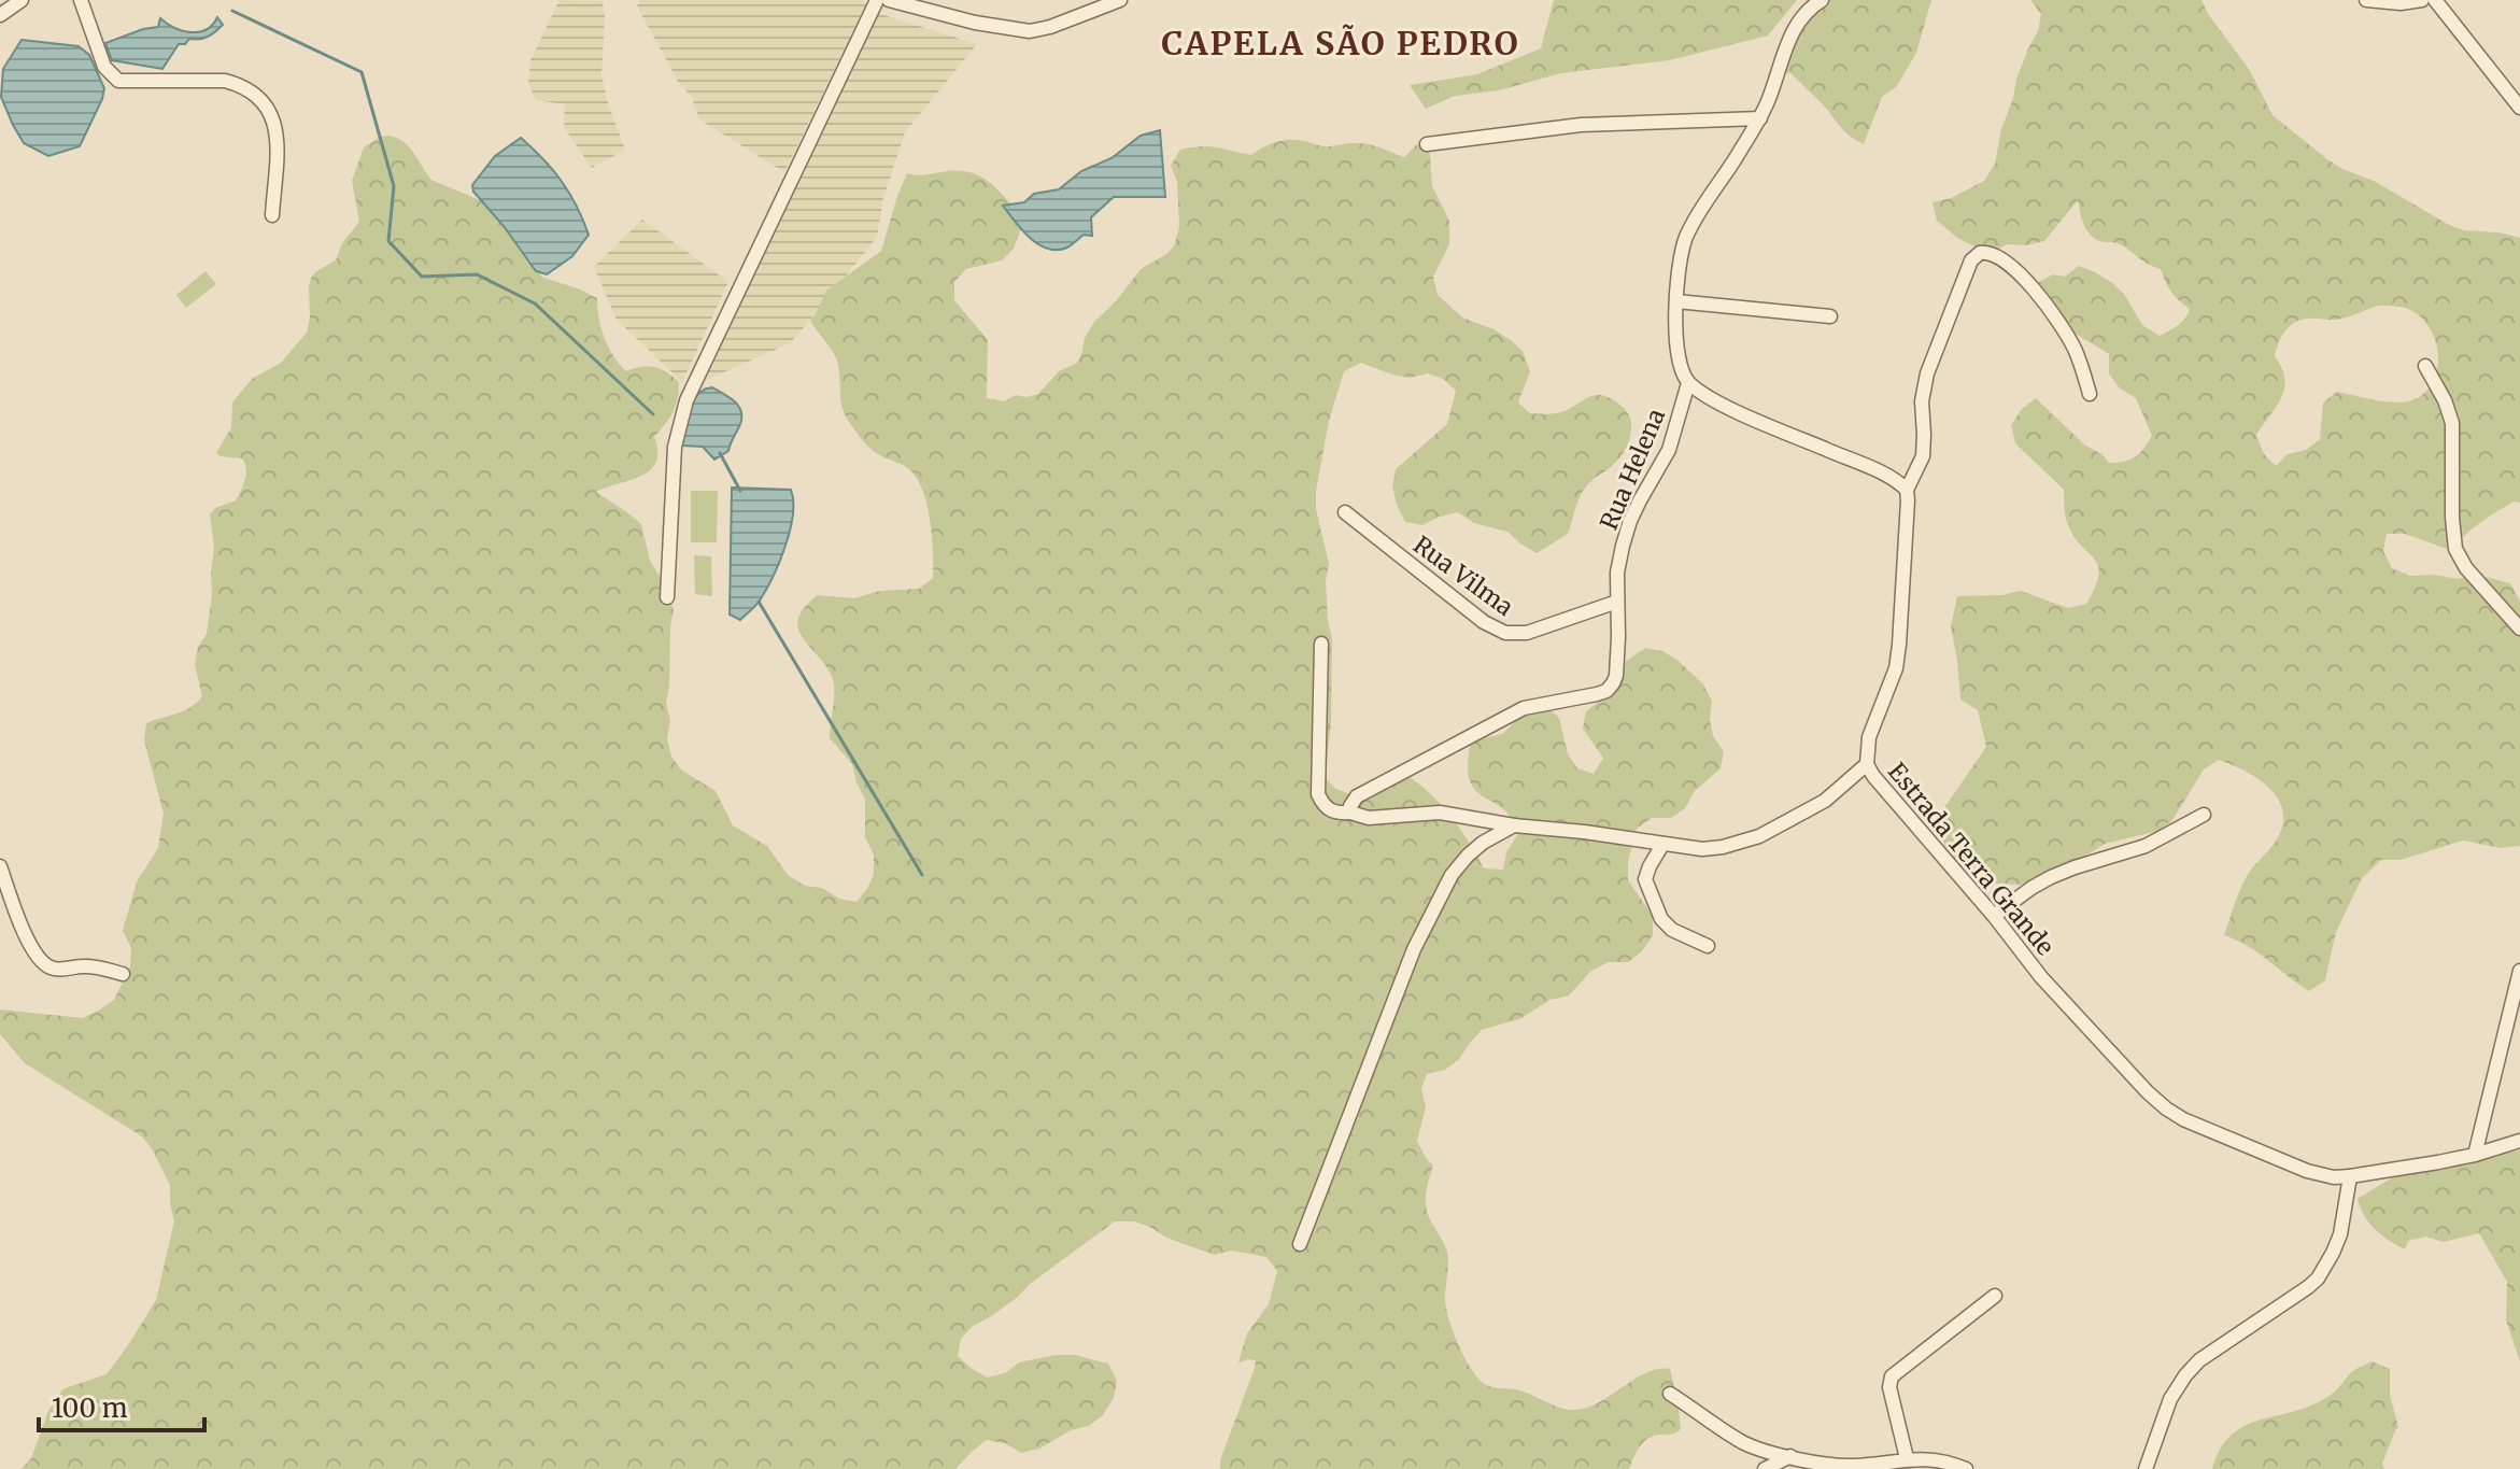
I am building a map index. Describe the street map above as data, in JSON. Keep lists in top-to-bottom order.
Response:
{
  "streets": {
    "street": ["Rua Helena", "Rua Vilma", "Estrada Terra Grande"]
  },
  "crossings": [
    ["Rua Helena", "Rua Vilma"],
    ["Rua Helena", "Estrada Terra Grande"]
  ],
  "districts": ["CAPELA SÃO PEDRO"],
  "scale_bar": "100 m"
}
